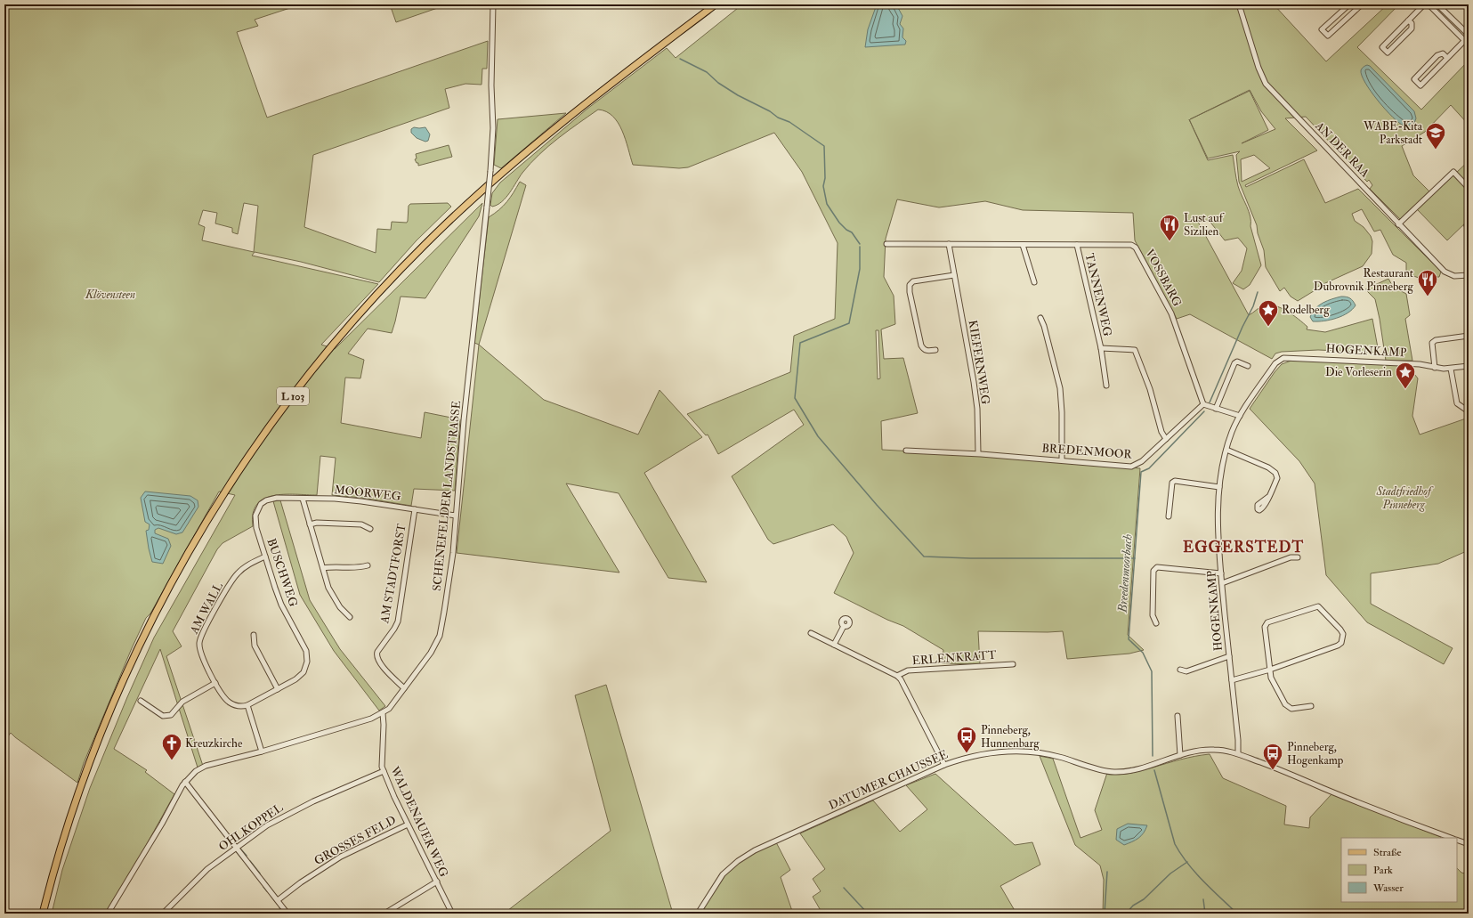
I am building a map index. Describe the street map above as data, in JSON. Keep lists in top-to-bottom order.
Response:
{
  "streets": {
    "main road": ["L 103"],
    "street": [
      "AN DER RAA",
      "VOSSBARG",
      "TANNENWEG",
      "HOGENKAMP",
      "KIEFERNWEG",
      "BREDENMOOR",
      "MOORWEG",
      "SCHENEFELDER LANDSTRASSE",
      "BUSCHWEG",
      "AM STADTFORST",
      "AM WALL",
      "ERLENKRATT",
      "DATUMER CHAUSSEE",
      "WALDENAUER WEG",
      "OHLKOPPEL",
      "GROSSES FELD"
    ]
  },
  "crossings": [
    ["VOSSBARG", "TANNENWEG"],
    ["VOSSBARG", "KIEFERNWEG"],
    ["VOSSBARG", "BREDENMOOR"],
    ["TANNENWEG", "BREDENMOOR"],
    ["HOGENKAMP", "DATUMER CHAUSSEE"],
    ["KIEFERNWEG", "BREDENMOOR"],
    ["MOORWEG", "SCHENEFELDER LANDSTRASSE"],
    ["MOORWEG", "BUSCHWEG"],
    ["MOORWEG", "AM STADTFORST"],
    ["SCHENEFELDER LANDSTRASSE", "AM STADTFORST"],
    ["SCHENEFELDER LANDSTRASSE", "WALDENAUER WEG"],
    ["BUSCHWEG", "AM WALL"],
    ["WALDENAUER WEG", "OHLKOPPEL"],
    ["WALDENAUER WEG", "GROSSES FELD"]
  ],
  "districts": ["EGGERSTEDT"],
  "water": ["Breedenmoorbach"],
  "parks": ["Klövensteen", "Stadtfriedhof Pinneberg"],
  "places": {
    "school or university": ["WABE-Kita Parkstadt"],
    "restaurant": ["Lust auf Sizilien", "Restaurant Dubrovnik Pinneberg"],
    "place": ["Rodelberg", "Die Vorleserin"],
    "bus stop": ["Pinneberg, Hunnenbarg", "Pinneberg, Hogenkamp"],
    "church": ["Kreuzkirche"]
  },
  "legend": ["Straße", "Park", "Wasser"]
}
